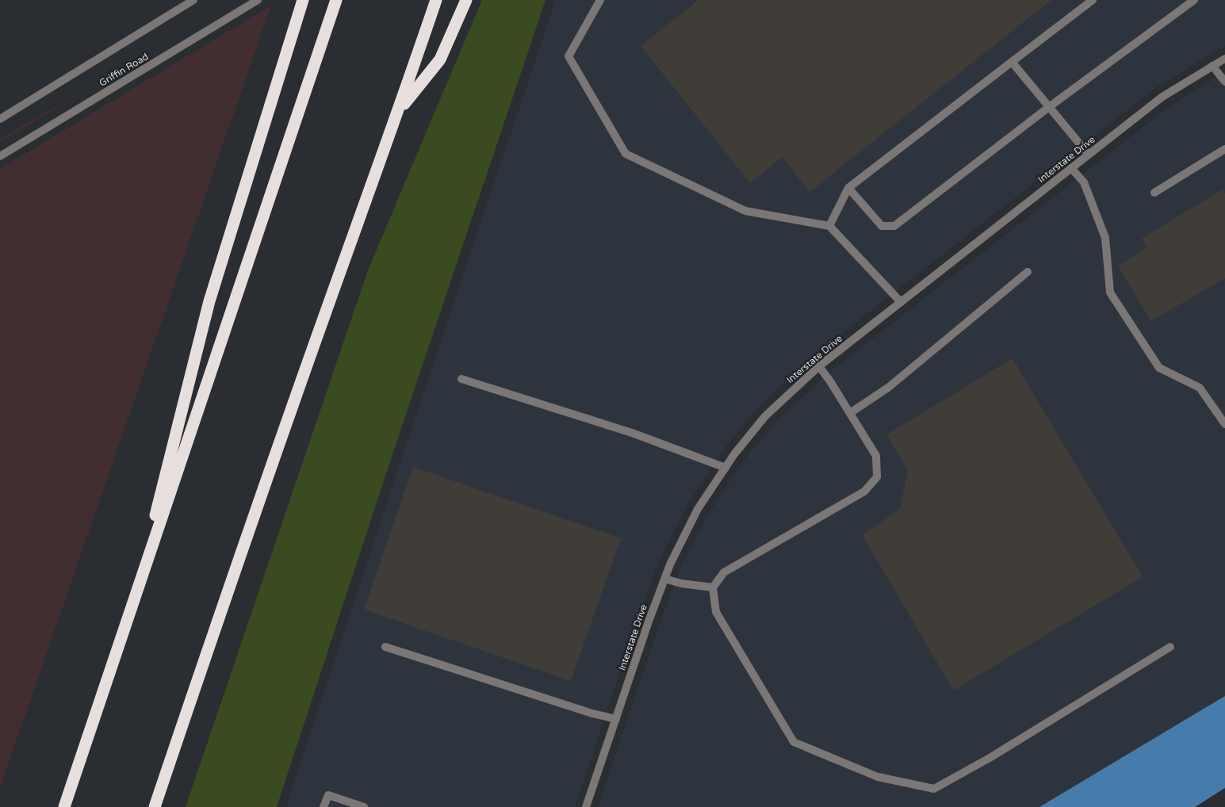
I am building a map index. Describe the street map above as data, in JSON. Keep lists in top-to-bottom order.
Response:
{
  "streets": {
    "street": ["Griffin Road", "Interstate Drive"]
  }
}
